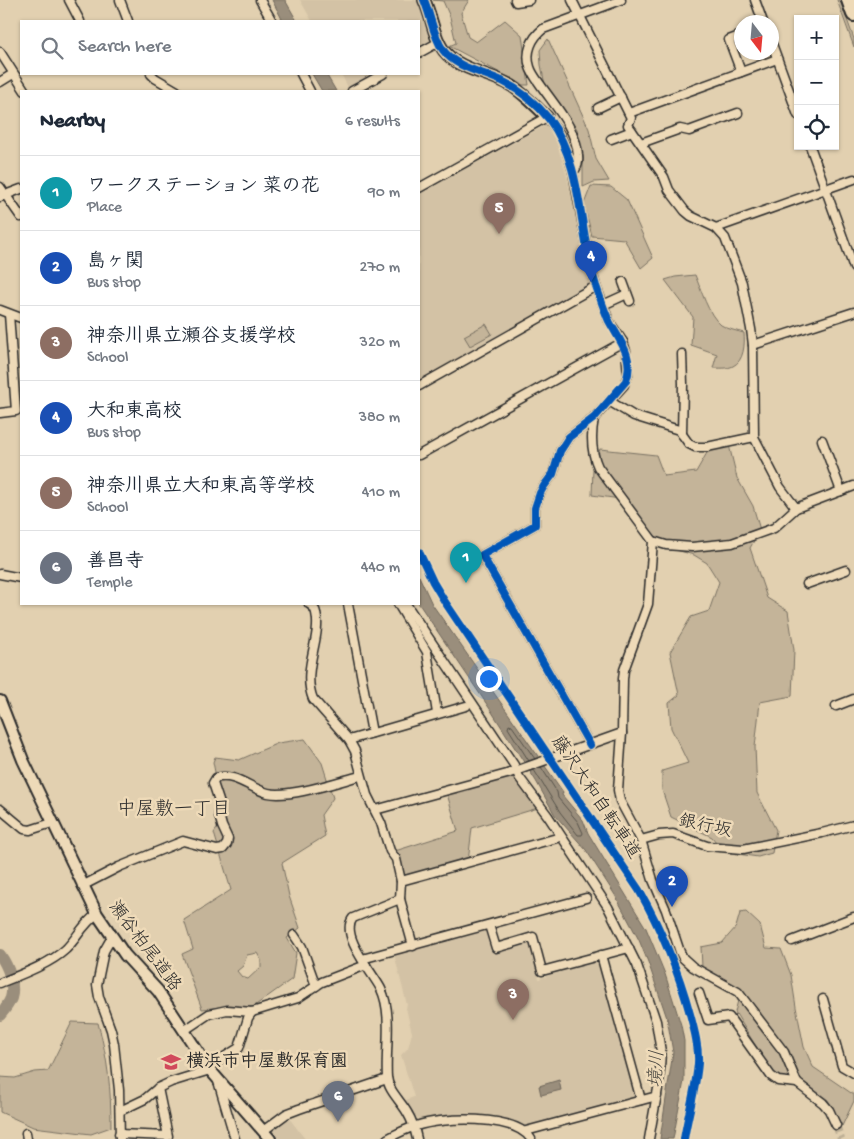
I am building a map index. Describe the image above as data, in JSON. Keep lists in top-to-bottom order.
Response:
{
  "streets": {
    "main road": ["瀬谷柏尾道路"],
    "street": ["銀行坂"],
    "cycle path": ["藤沢大和自転車道"]
  },
  "districts": ["中屋敷一丁目"],
  "water": ["境川"],
  "places": {
    "school or university": ["横浜市中屋敷保育園"]
  },
  "north": "bottom",
  "page": {
    "map_buttons": ["+", "−"],
    "search": "Search here",
    "heading": ["Nearby", "6 results"],
    "list": [
      {
        "mark": "1",
        "name": "ワークステーション 菜の花",
        "note": "Place",
        "value": "90 m"
      },
      {
        "mark": "2",
        "name": "島ヶ関",
        "note": "Bus stop",
        "value": "270 m"
      },
      {
        "mark": "3",
        "name": "神奈川県立瀬谷支援学校",
        "note": "School",
        "value": "320 m"
      },
      {
        "mark": "4",
        "name": "大和東高校",
        "note": "Bus stop",
        "value": "380 m"
      },
      {
        "mark": "5",
        "name": "神奈川県立大和東高等学校",
        "note": "School",
        "value": "410 m"
      },
      {
        "mark": "6",
        "name": "善昌寺",
        "note": "Temple",
        "value": "440 m"
      }
    ],
    "pins": [
      "5",
      "4",
      "1",
      "2",
      "3",
      "6"
    ]
  }
}
